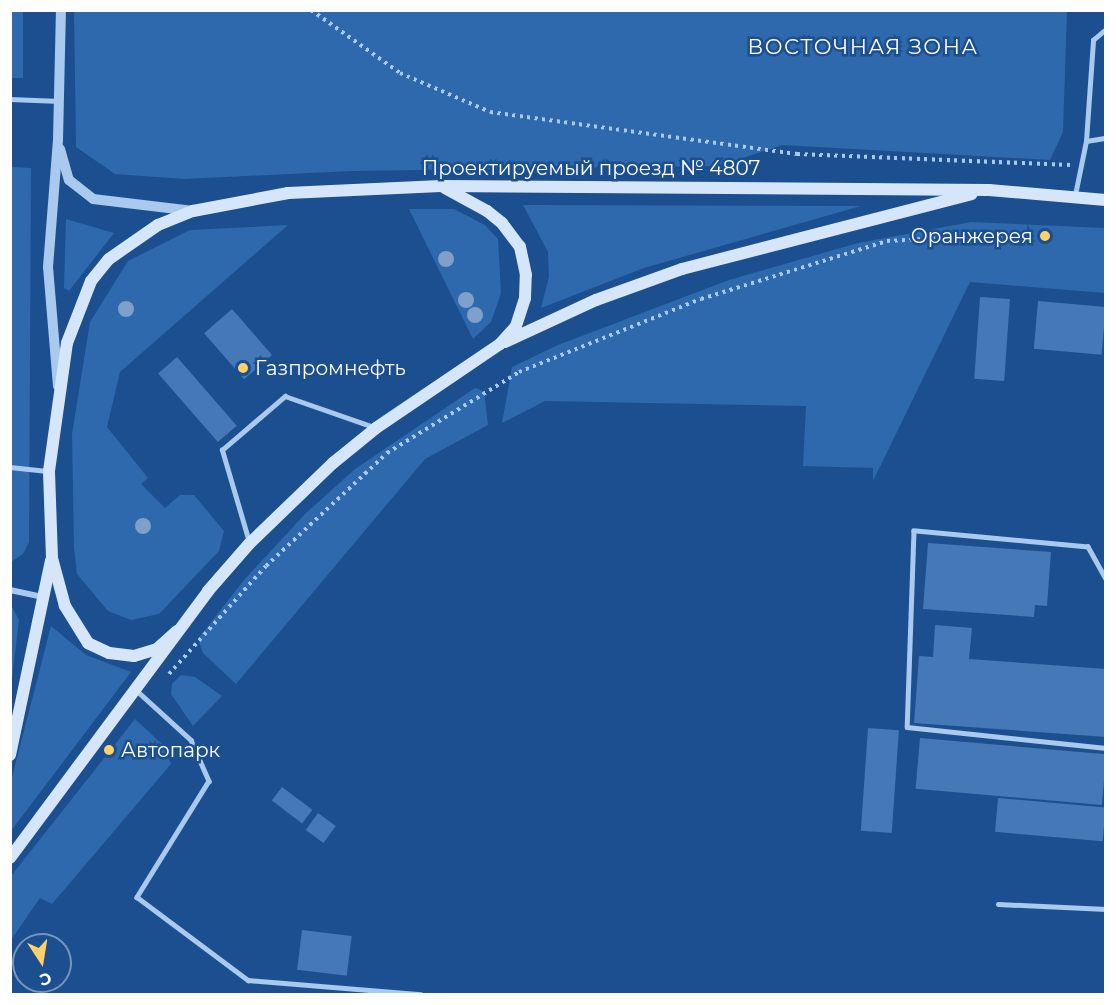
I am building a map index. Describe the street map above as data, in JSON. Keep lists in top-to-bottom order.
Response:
{
  "streets": {
    "main road": ["Проектируемый проезд № 4807"]
  },
  "districts": ["ВОСТОЧНАЯ ЗОНА"],
  "places": ["Оранжерея", "Газпромнефть", "Автопарк"],
  "north": "bottom"
}
